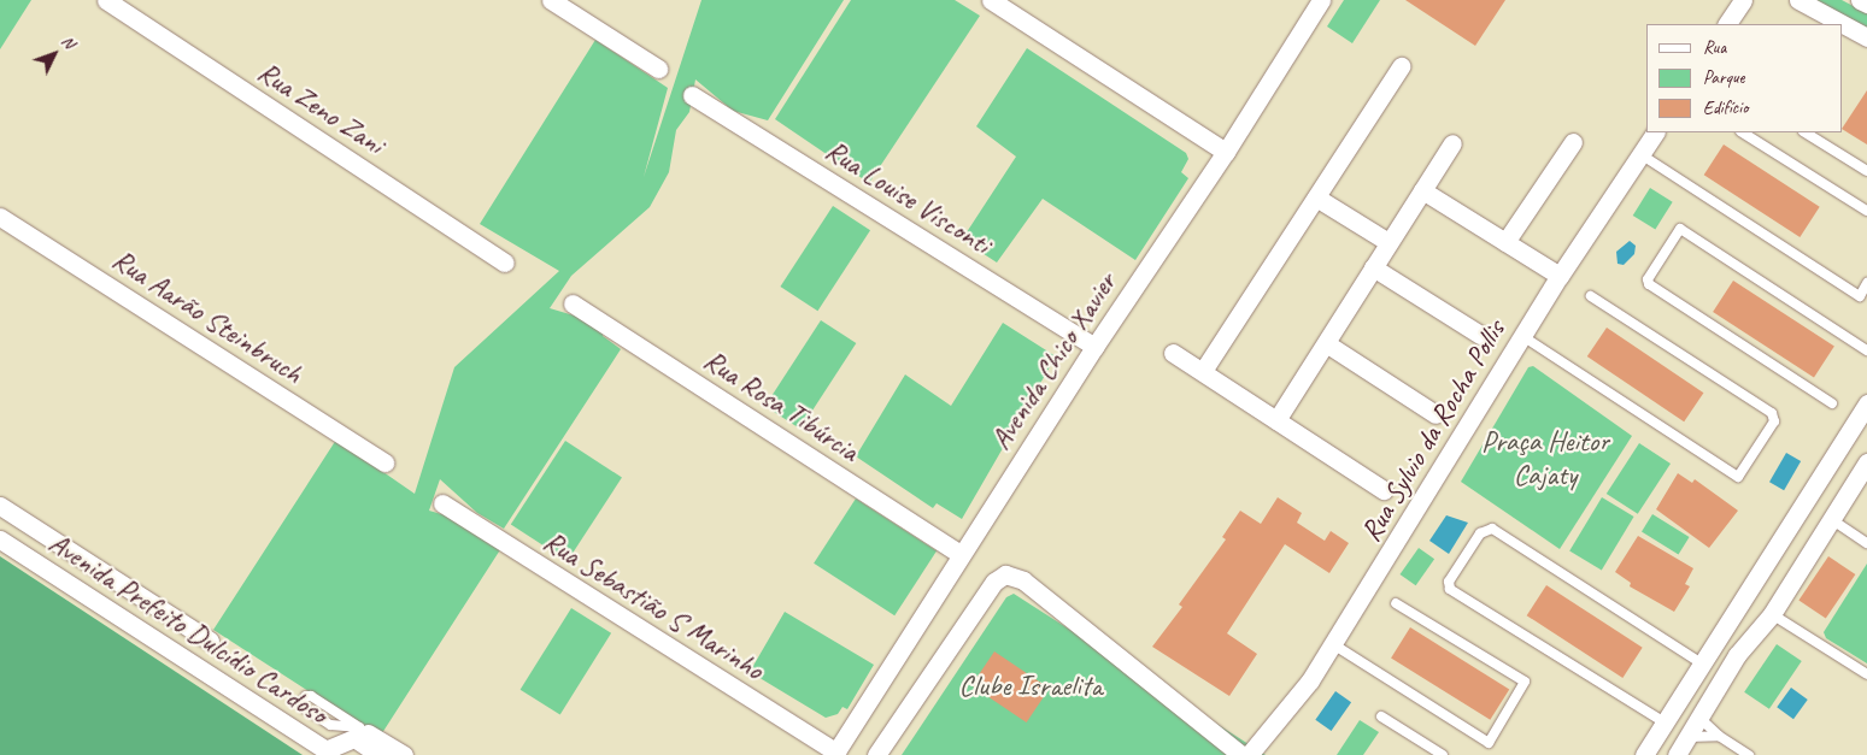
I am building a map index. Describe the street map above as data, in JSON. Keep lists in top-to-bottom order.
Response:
{
  "streets": {
    "street": [
      "Rua Zeno Zani",
      "Rua Louise Visconti",
      "Rua Aarão Steinbruch",
      "Avenida Chico Xavier",
      "Rua Rosa Tibúrcia",
      "Rua Sylvio da Rocha Pollis",
      "Rua Sebastião S Marinho",
      "Avenida Prefeito Dulcídio Cardoso"
    ]
  },
  "crossings": [
    ["Rua Louise Visconti", "Avenida Chico Xavier"],
    ["Avenida Chico Xavier", "Rua Rosa Tibúrcia"],
    ["Avenida Chico Xavier", "Rua Sebastião S Marinho"]
  ],
  "parks": ["Praça Heitor Cajaty", "Clube Israelita"],
  "legend": ["Rua", "Parque", "Edifício"],
  "north": "top right"
}
